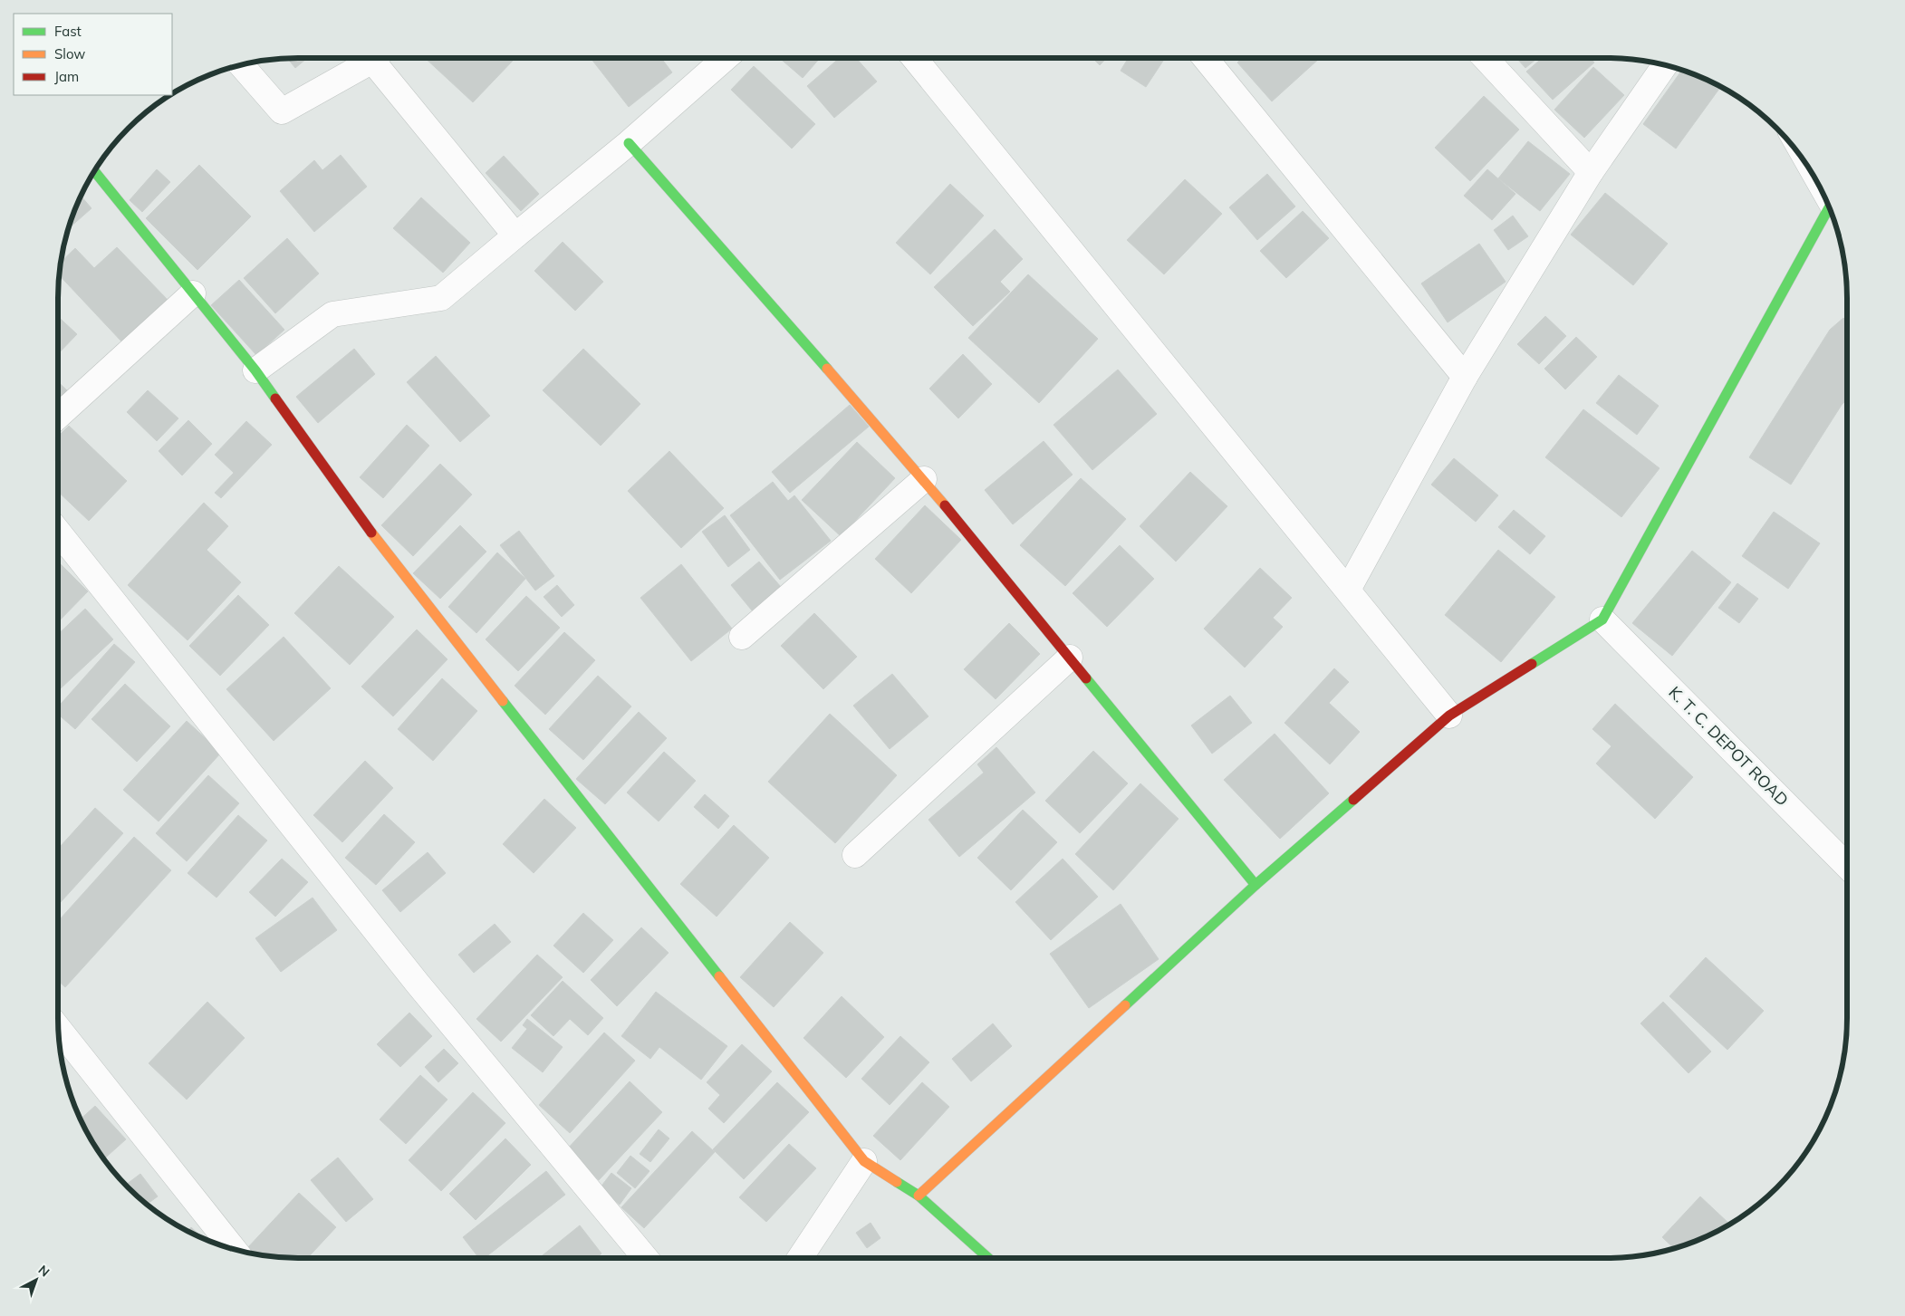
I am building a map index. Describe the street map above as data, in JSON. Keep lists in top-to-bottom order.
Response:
{
  "streets": {
    "street": ["K. T. C. DEPOT ROAD"]
  },
  "legend": ["Fast", "Slow", "Jam"],
  "north": "top right"
}
